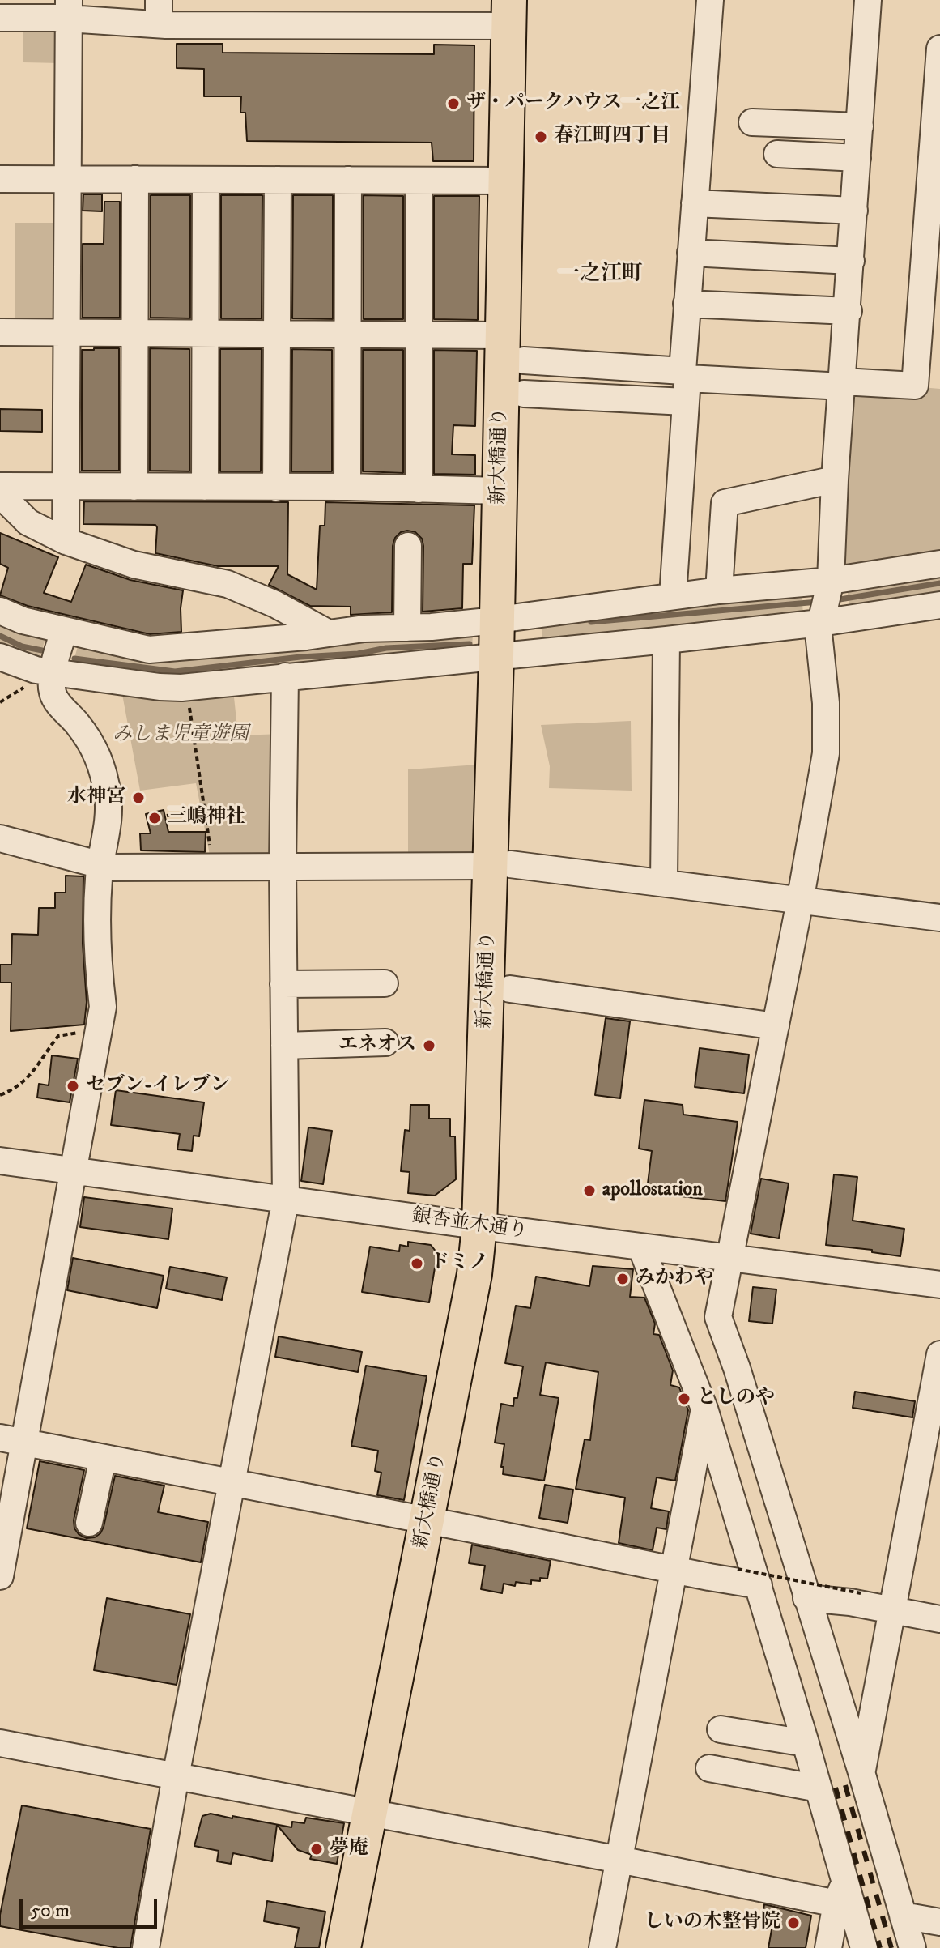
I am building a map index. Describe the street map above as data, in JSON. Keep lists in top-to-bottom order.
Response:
{
  "streets": {
    "main road": ["新大橋通り"],
    "street": ["銀杏並木通り"]
  },
  "crossings": [
    ["新大橋通り", "銀杏並木通り"]
  ],
  "districts": ["一之江町"],
  "parks": ["みしま児童遊園"],
  "places": [
    "ザ・パークハウス一之江",
    "春江町四丁目",
    "水神宮",
    "三嶋神社",
    "エネオス",
    "セブン-イレブン",
    "apollostation",
    "ドミノ",
    "みかわや",
    "としのや",
    "夢庵",
    "しいの木整骨院"
  ],
  "scale_bar": "50 m"
}
